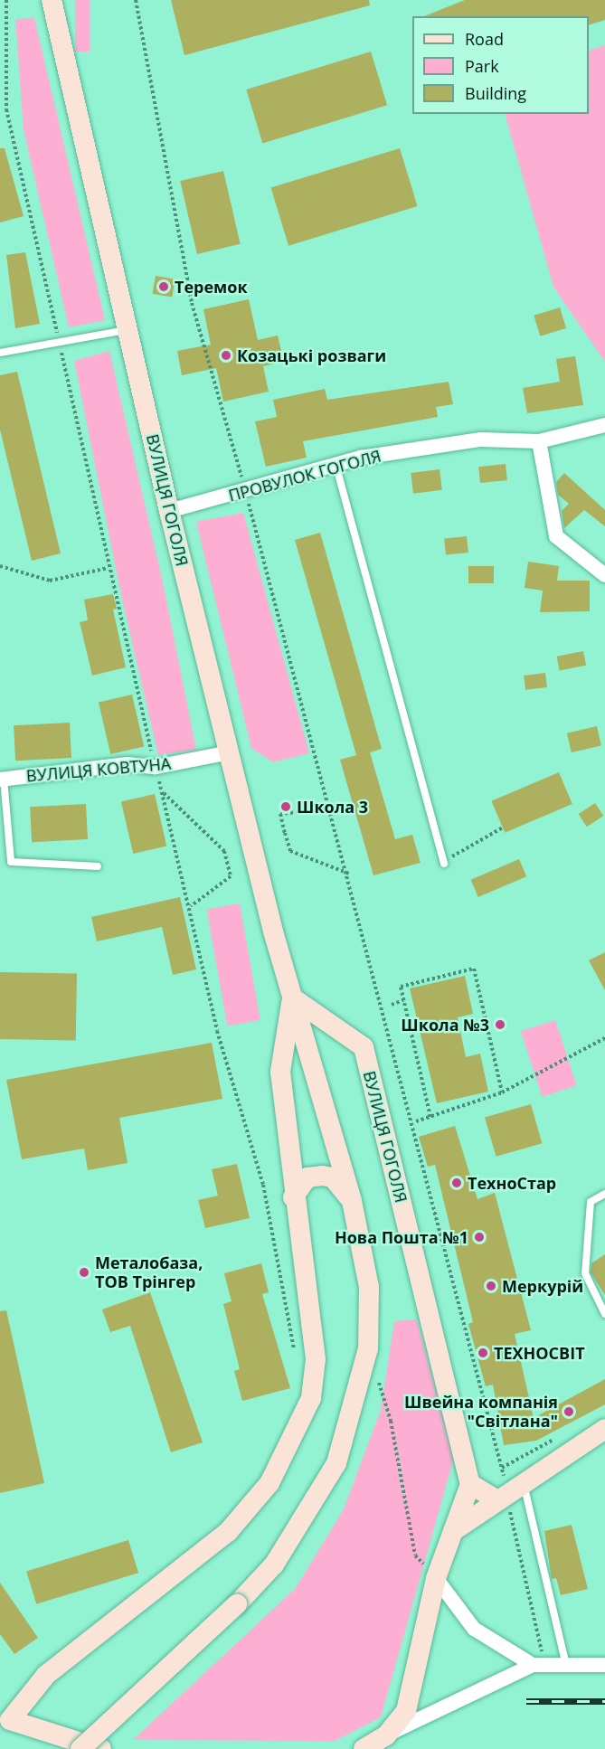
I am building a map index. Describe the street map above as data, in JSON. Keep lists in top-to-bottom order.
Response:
{
  "streets": {
    "street": ["ПРОВУЛОК ГОГОЛЯ", "ВУЛИЦЯ ГОГОЛЯ", "ВУЛИЦЯ КОВТУНА"]
  },
  "crossings": [
    ["ПРОВУЛОК ГОГОЛЯ", "ВУЛИЦЯ ГОГОЛЯ"],
    ["ВУЛИЦЯ ГОГОЛЯ", "ВУЛИЦЯ КОВТУНА"]
  ],
  "places": [
    "Теремок",
    "Козацькі розваги",
    "Школа 3",
    "Школа №3",
    "ТехноСтар",
    "Нова Пошта №1",
    "Металобаза, ТОВ Трінгер",
    "Меркурій",
    "ТЕХНОСВІТ",
    "Швейна компанія \"Світлана\""
  ],
  "legend": ["Road", "Park", "Building"]
}
